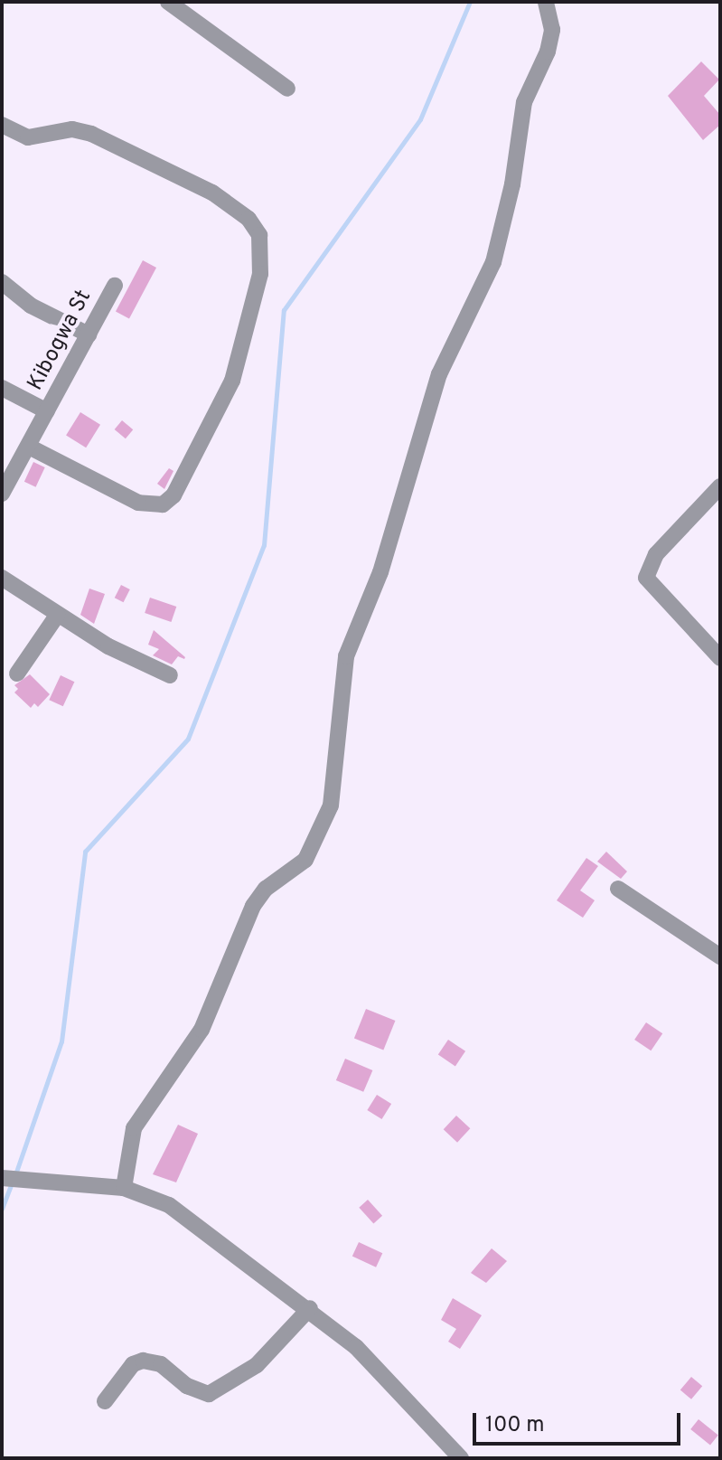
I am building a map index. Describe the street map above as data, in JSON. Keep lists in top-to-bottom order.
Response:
{
  "streets": {
    "street": ["Kibogwa St"]
  },
  "scale_bar": "100 m"
}
